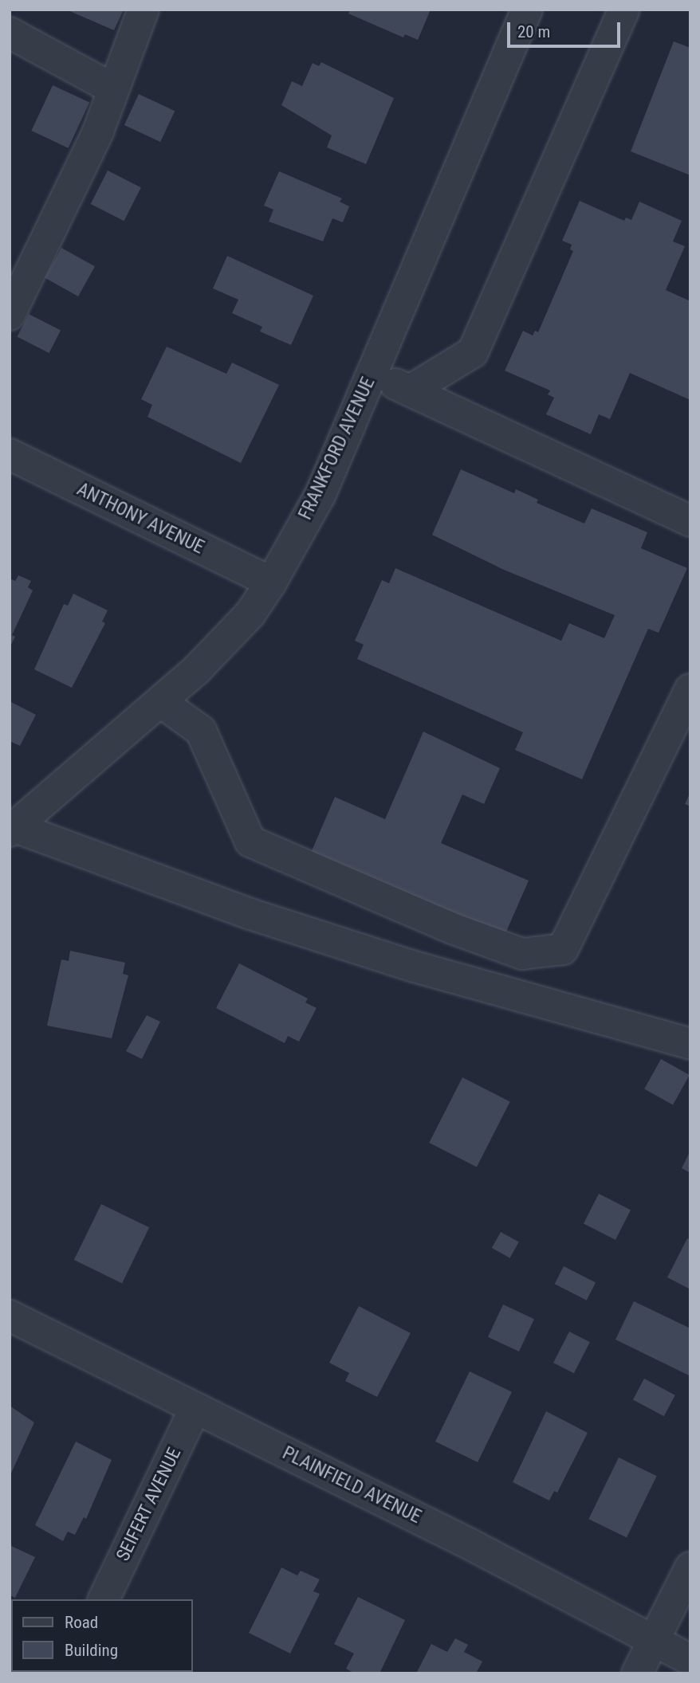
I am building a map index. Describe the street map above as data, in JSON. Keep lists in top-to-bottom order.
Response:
{
  "streets": {
    "street": [
      "FRANKFORD AVENUE",
      "ANTHONY AVENUE",
      "PLAINFIELD AVENUE",
      "SEIFERT AVENUE"
    ]
  },
  "crossings": [
    ["FRANKFORD AVENUE", "ANTHONY AVENUE"],
    ["PLAINFIELD AVENUE", "SEIFERT AVENUE"]
  ],
  "legend": ["Road", "Building"],
  "scale_bar": "20 m"
}
